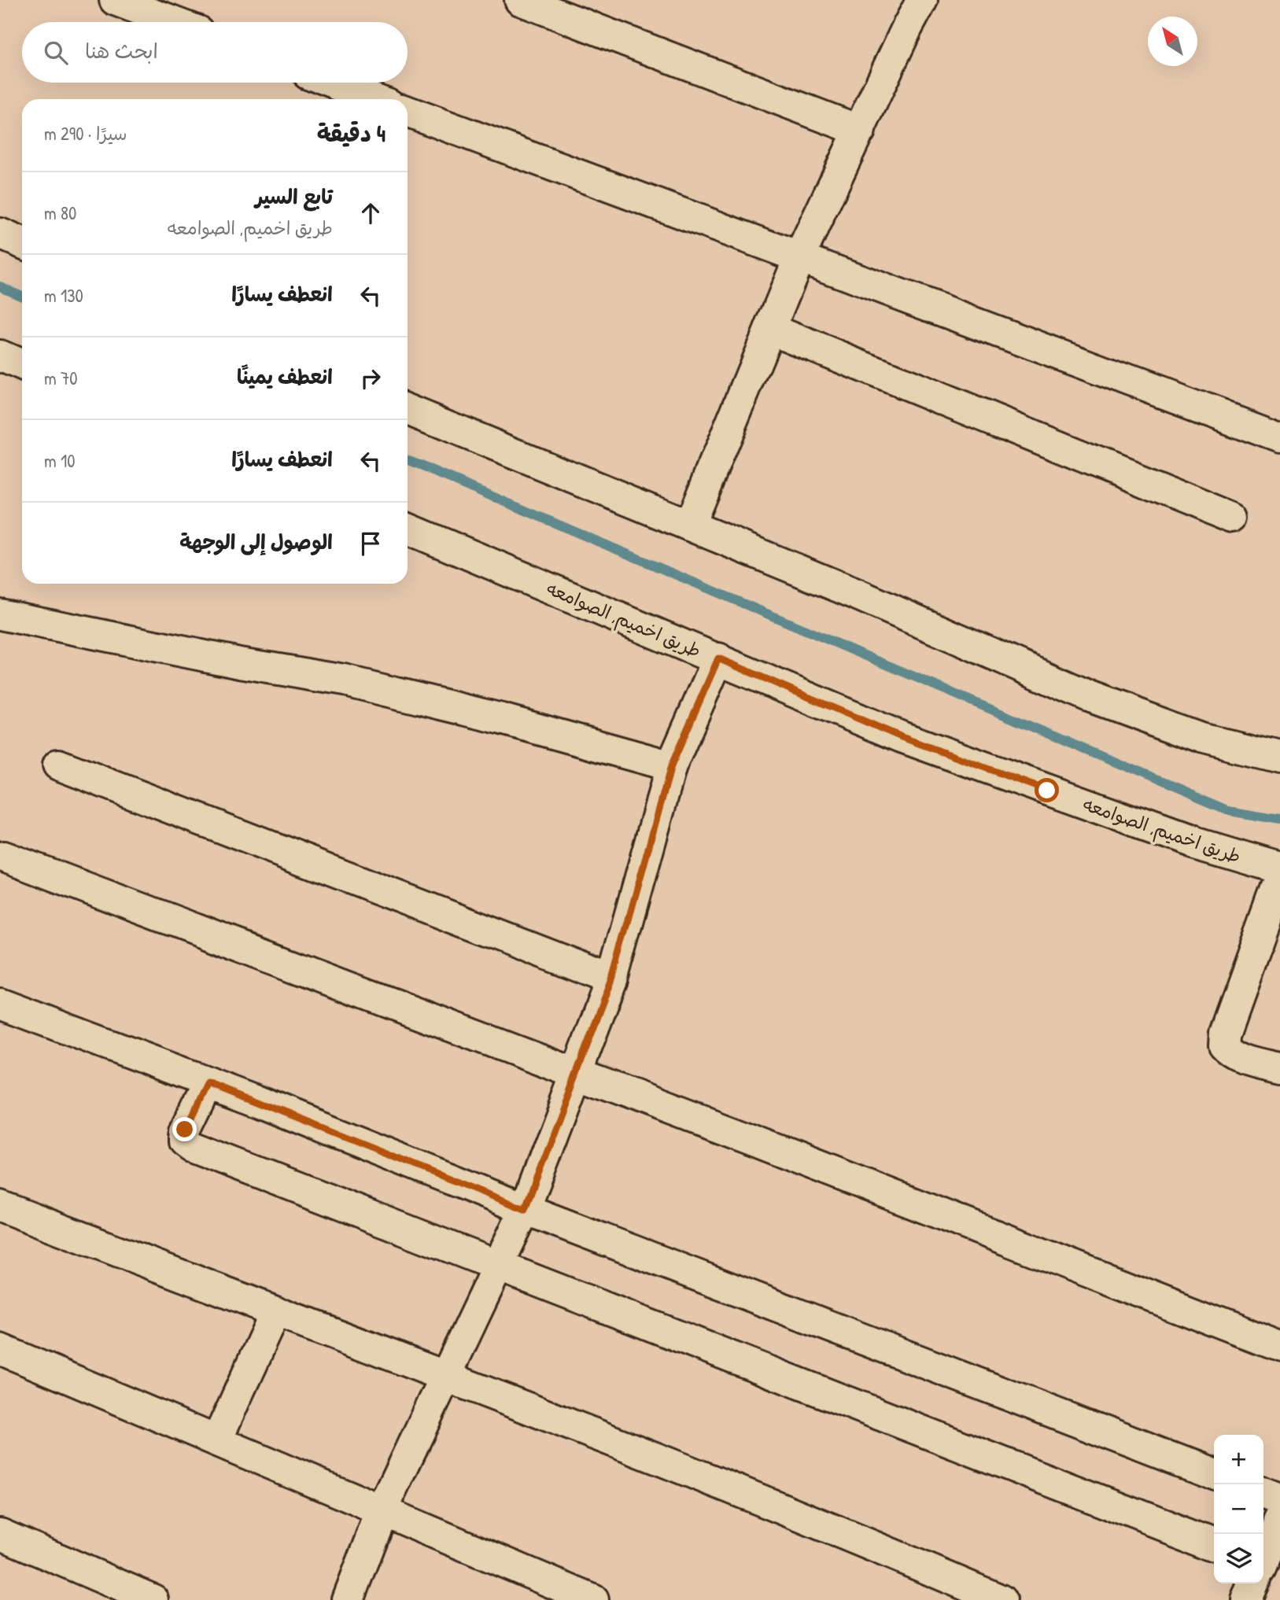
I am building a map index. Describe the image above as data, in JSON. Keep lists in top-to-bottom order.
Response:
{
  "streets": {
    "street": ["طريق اخميم, الصوامعه"]
  },
  "north": "top left",
  "page": {
    "search": "ابحث هنا",
    "heading": ["4 دقيقة", "سيرًا · 290 m"],
    "list": [
      ["تابع السير", "طريق اخميم, الصوامعه", "80 m"],
      ["انعطف يسارًا", "130 m"],
      ["انعطف يمينًا", "70 m"],
      ["انعطف يسارًا", "10 m"],
      "الوصول إلى الوجهة"
    ],
    "map_buttons": ["+", "−"]
  }
}
